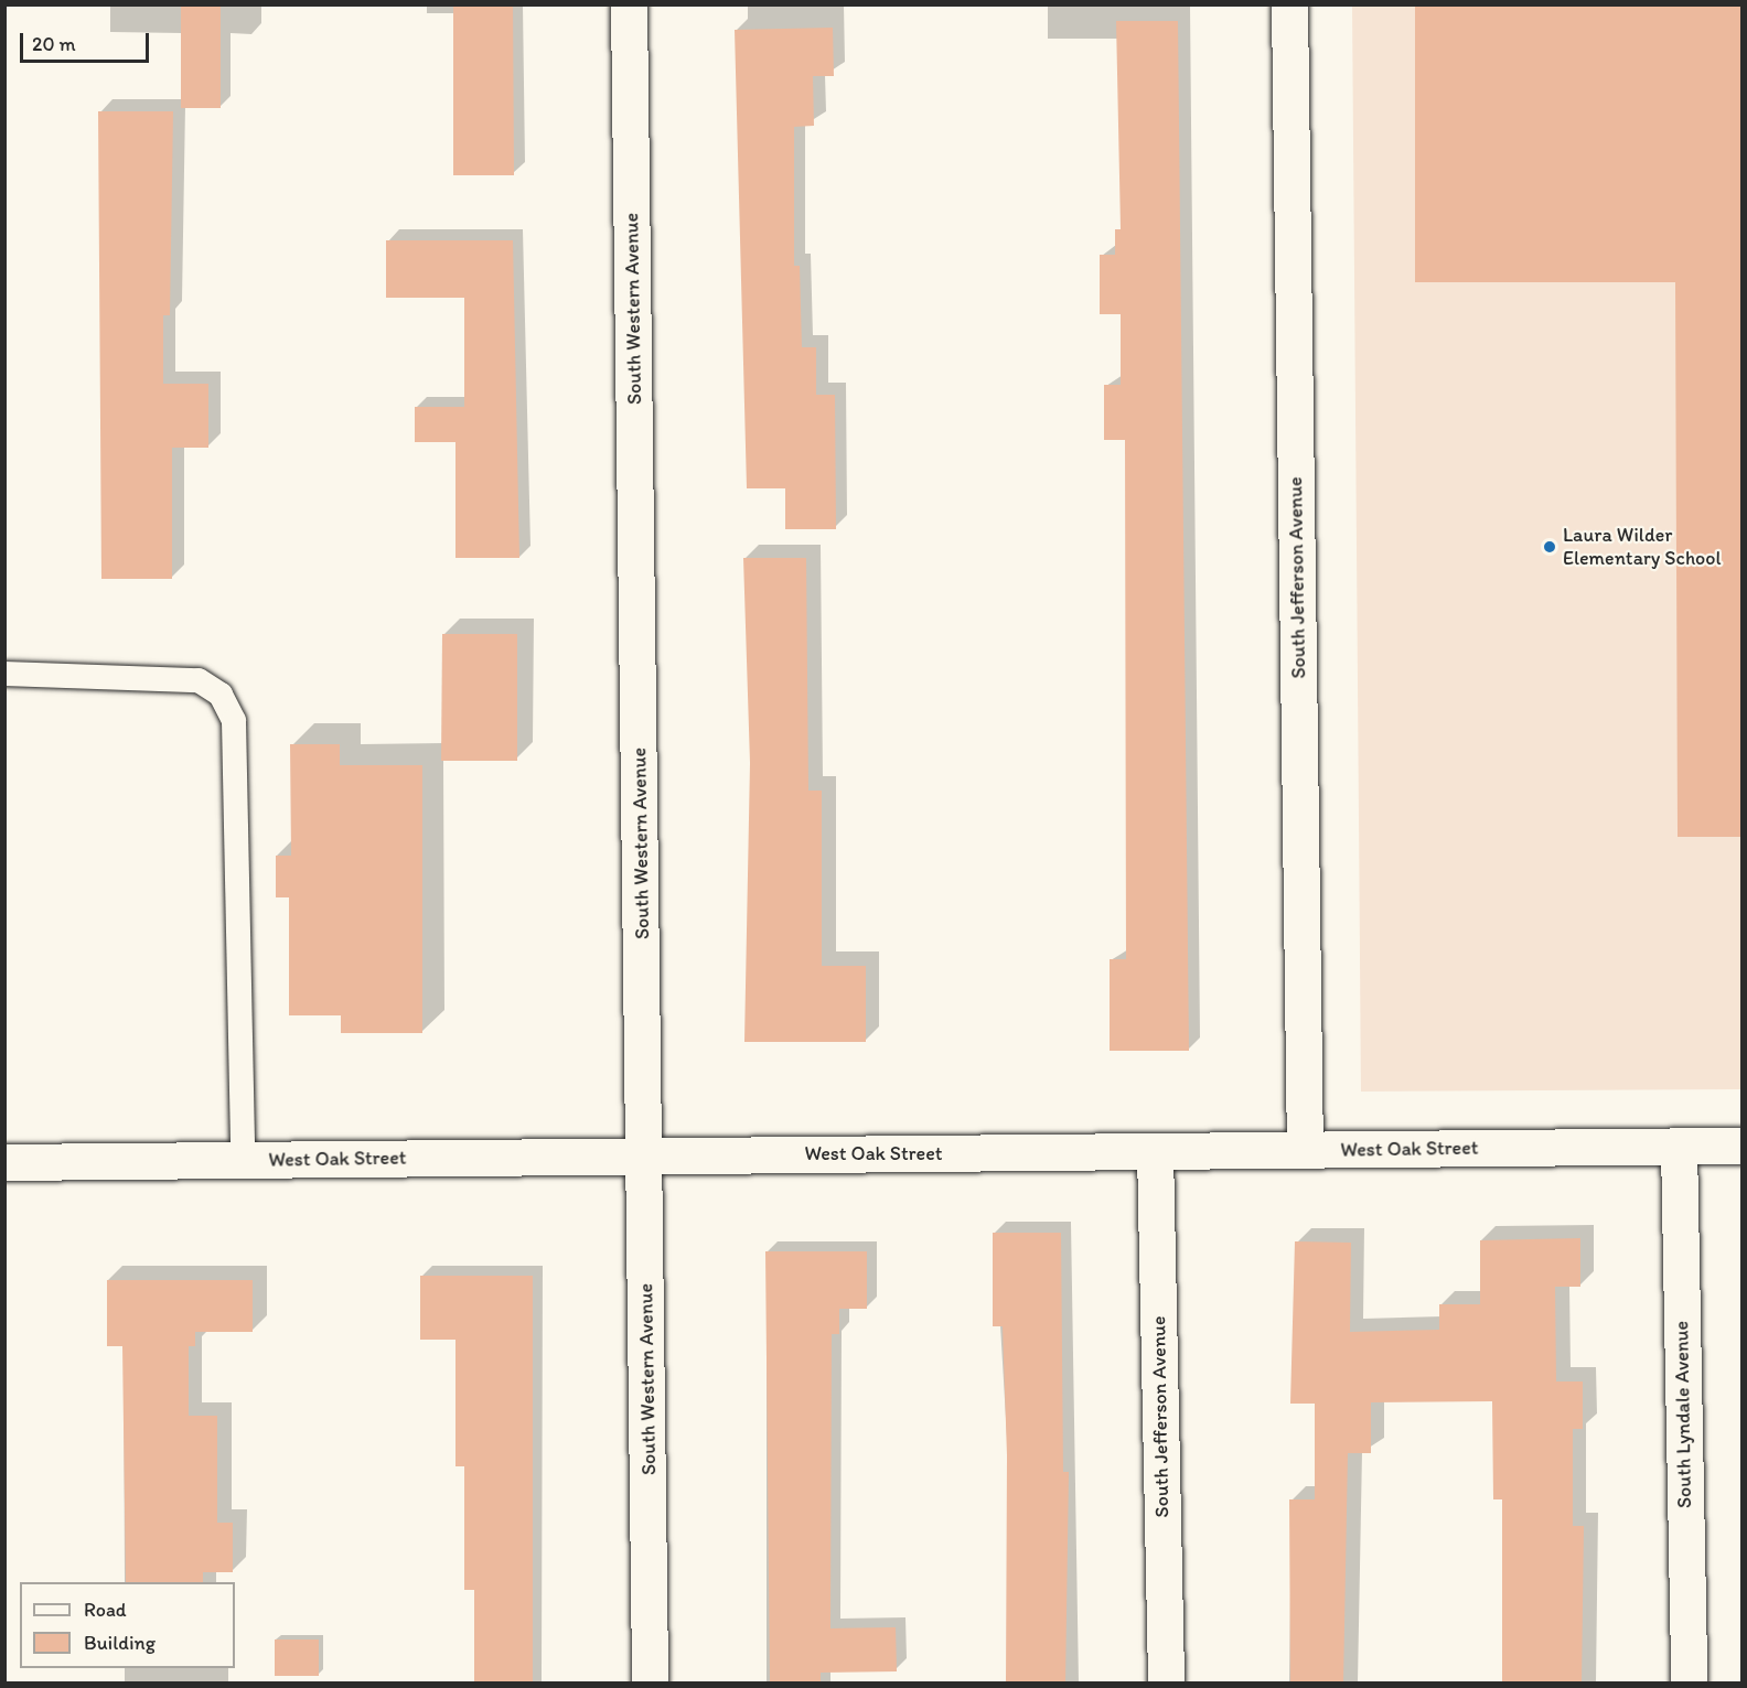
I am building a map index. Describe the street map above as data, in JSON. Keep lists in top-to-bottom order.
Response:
{
  "streets": {
    "street": [
      "South Western Avenue",
      "South Jefferson Avenue",
      "West Oak Street",
      "South Lyndale Avenue"
    ]
  },
  "crossings": [
    ["South Western Avenue", "West Oak Street"],
    ["South Jefferson Avenue", "West Oak Street"],
    ["West Oak Street", "South Lyndale Avenue"]
  ],
  "places": ["Laura Wilder Elementary School"],
  "legend": ["Road", "Building"],
  "scale_bar": "20 m"
}
